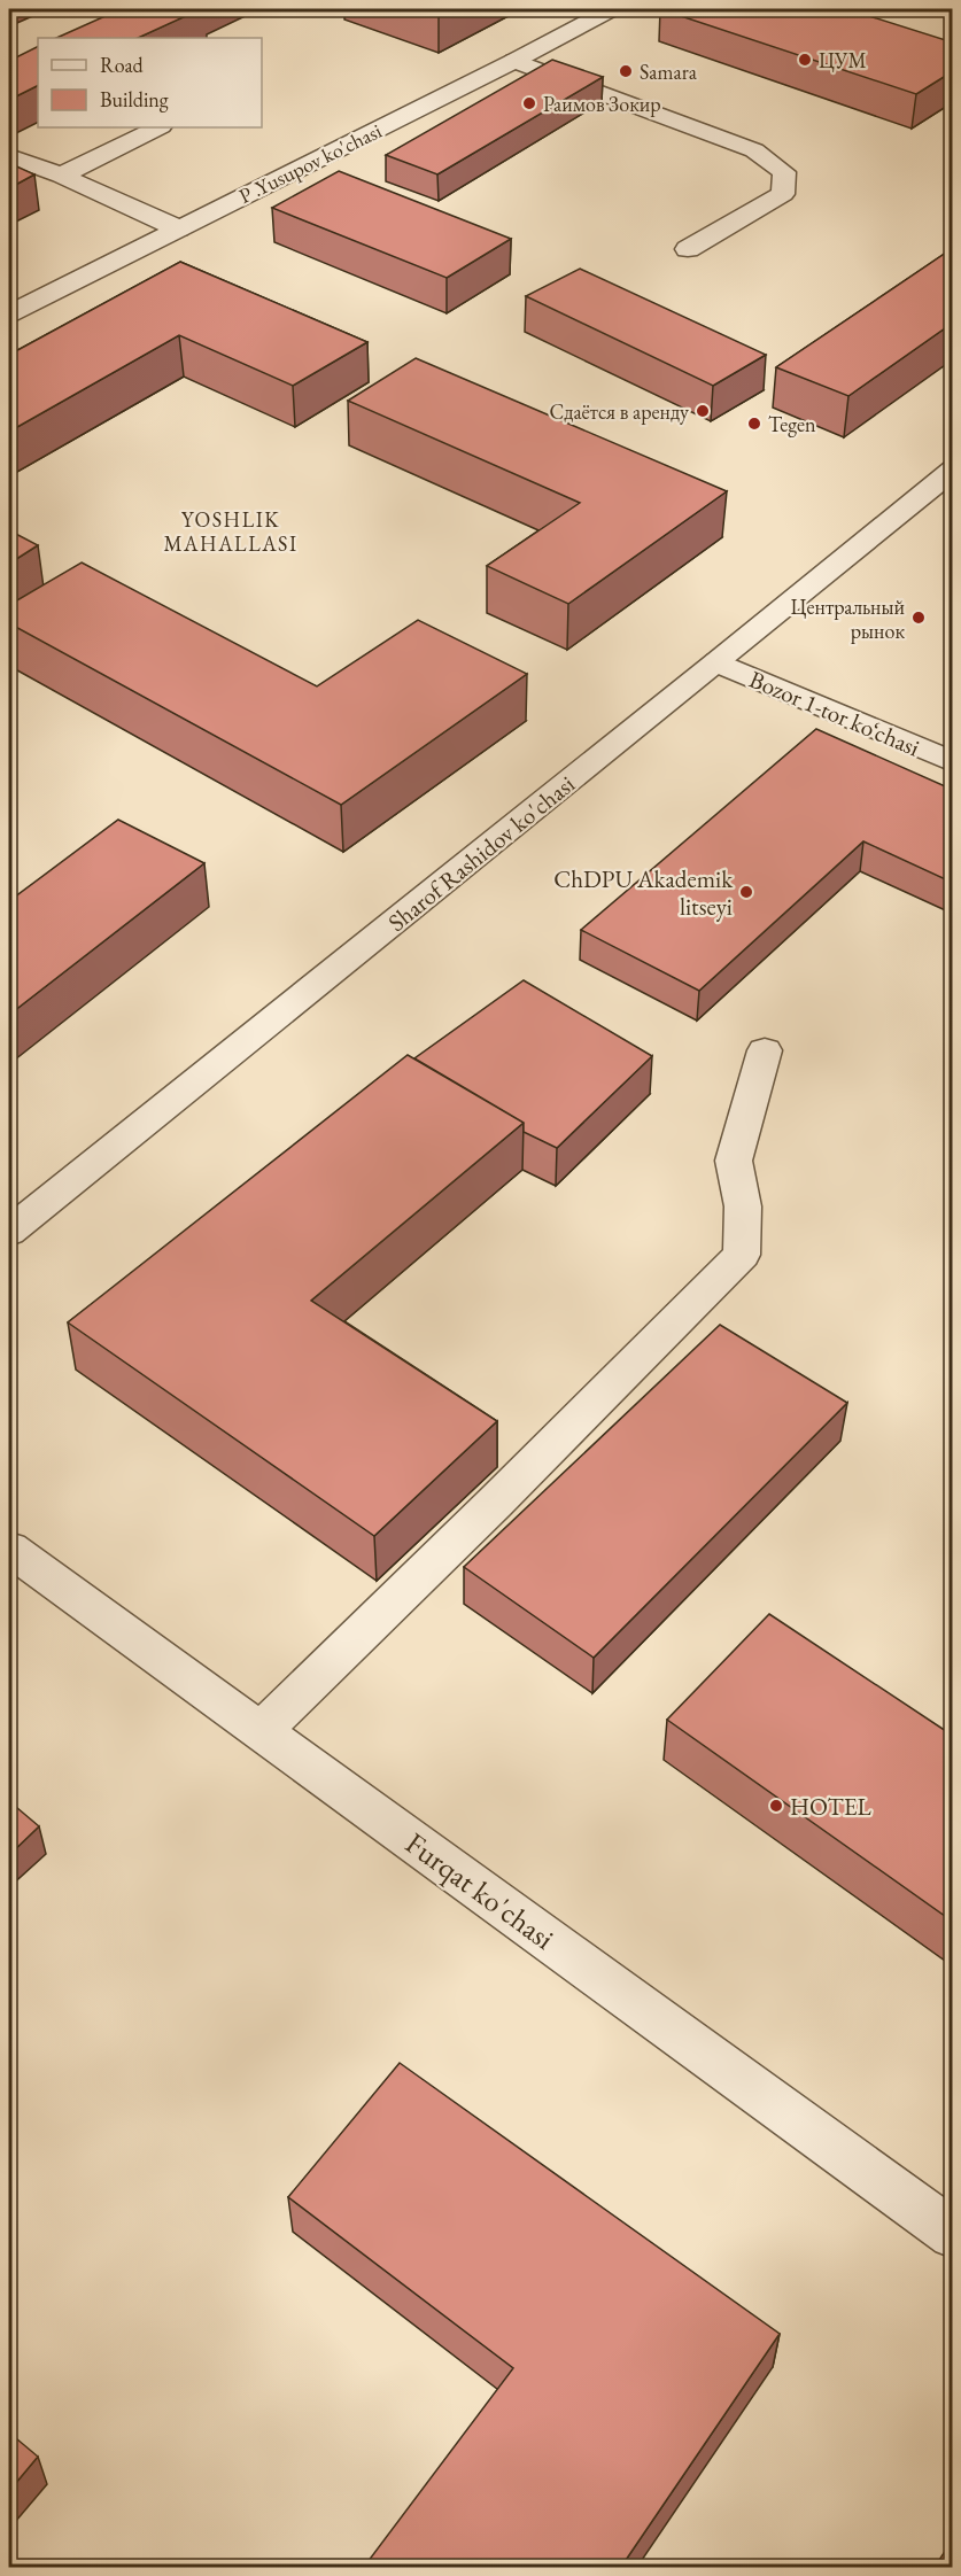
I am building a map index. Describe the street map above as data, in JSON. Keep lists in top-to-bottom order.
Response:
{
  "streets": {
    "street": [
      "P .Yusupov ko'chasi",
      "Bozor 1-tor ko‘chasi",
      "Sharof Rashidov ko'chasi",
      "Furqat ko'chasi"
    ]
  },
  "crossings": [
    ["Bozor 1-tor ko‘chasi", "Sharof Rashidov ko'chasi"]
  ],
  "districts": ["YOSHLIK MAHALLASI"],
  "places": [
    "ЦУМ",
    "Samara",
    "Раимов Зокир",
    "Сдаётся в аренду",
    "Tegen",
    "Центральный рынок",
    "ChDPU Akademik litseyi",
    "HOTEL"
  ],
  "legend": ["Road", "Building"]
}
